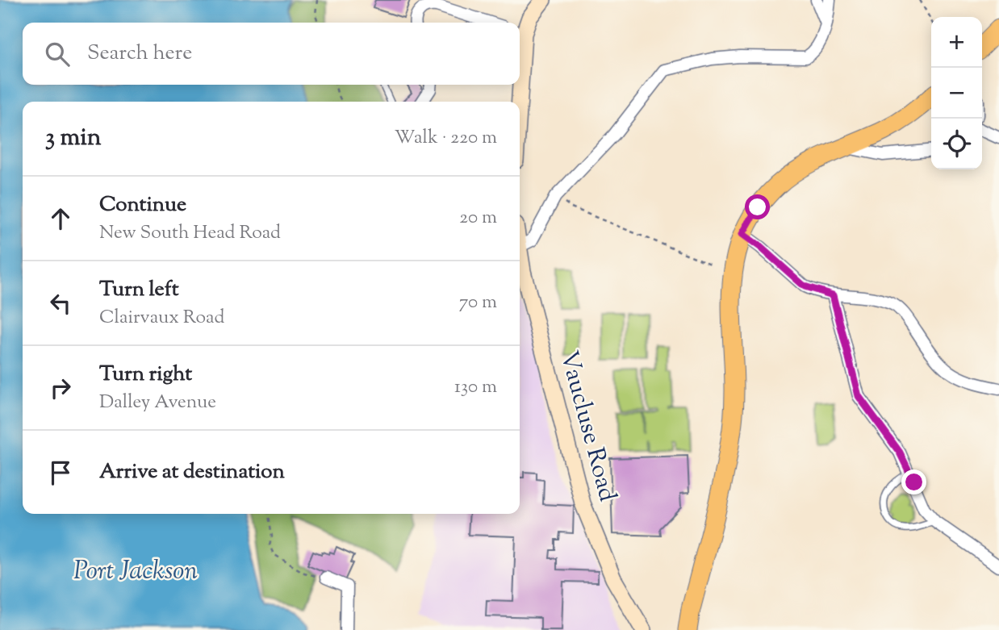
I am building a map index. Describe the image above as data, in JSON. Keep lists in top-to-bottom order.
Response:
{
  "streets": {
    "street": ["Vaucluse Road"]
  },
  "water": ["Port Jackson"],
  "page": {
    "map_buttons": ["+", "−"],
    "search": "Search here",
    "heading": ["3 min", "Walk · 220 m"],
    "list": [
      ["Continue", "New South Head Road", "20 m"],
      ["Turn left", "Clairvaux Road", "70 m"],
      ["Turn right", "Dalley Avenue", "130 m"],
      "Arrive at destination"
    ]
  }
}
